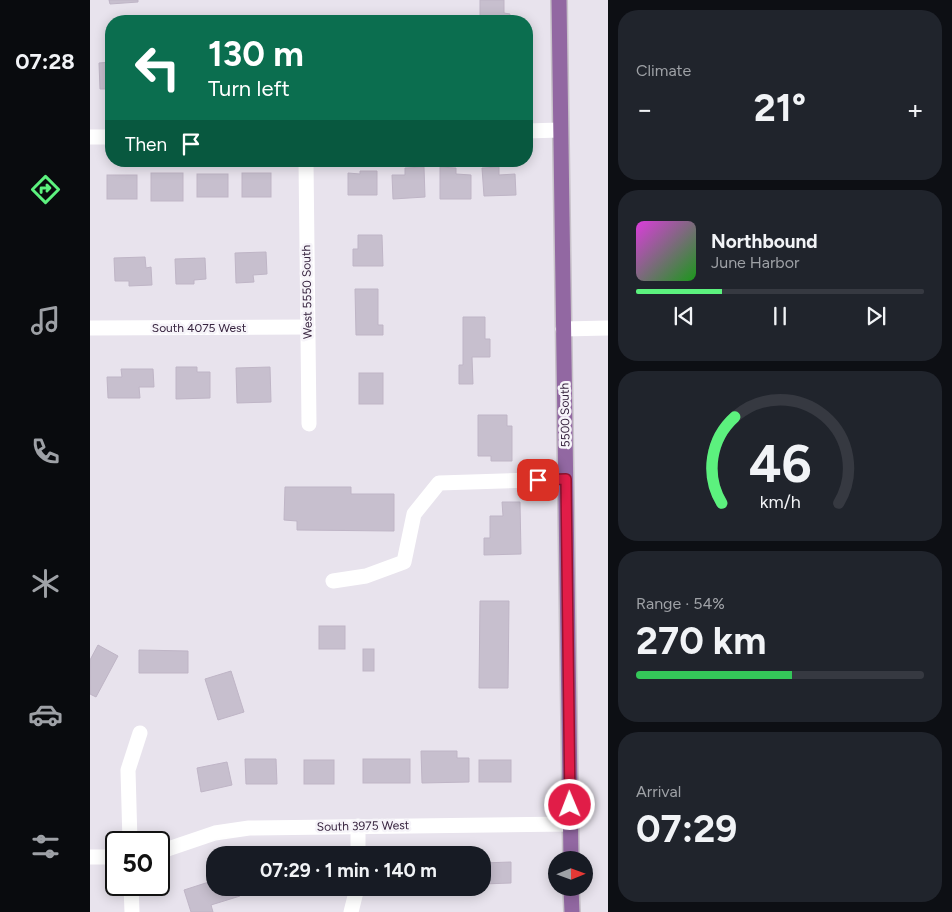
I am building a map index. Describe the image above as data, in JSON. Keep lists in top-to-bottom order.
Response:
{
  "streets": {
    "main road": ["5500 South"],
    "street": ["West 5550 South", "South 4075 West", "South 3975 West"]
  },
  "crossings": [
    ["West 5550 South", "South 4075 West"],
    ["5500 South", "South 3975 West"]
  ],
  "north": "right",
  "page": {
    "tabs": "07:28",
    "tile": [
      "Climate",
      ["Range · 54%", "270 km"],
      ["Arrival", "07:29"]
    ],
    "turn": ["130 m", "Turn left"],
    "heat": ["−", "21°", "+"],
    "then": "Then",
    "song": ["Northbound", "June Harbor"],
    "limit": "50",
    "trip": "07:29 · 1 min · 140 m",
    "gauge": ["46", "km/h"]
  }
}
